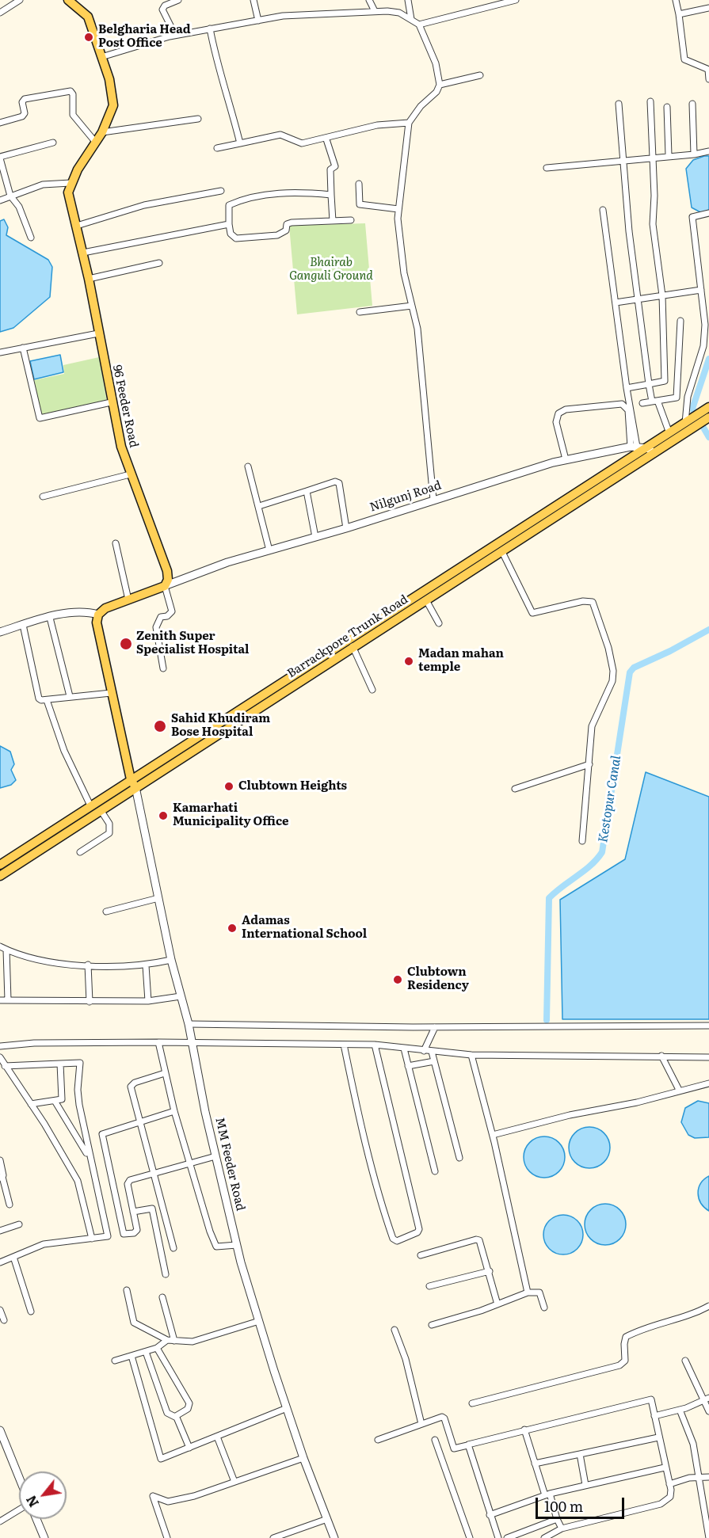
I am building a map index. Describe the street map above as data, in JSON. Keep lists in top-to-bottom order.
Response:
{
  "streets": {
    "main road": ["96 Feeder Road", "Barrackpore Trunk Road"],
    "street": ["Nilgunj Road", "MM Feeder Road"]
  },
  "crossings": [
    ["96 Feeder Road", "Nilgunj Road"],
    ["Nilgunj Road", "Barrackpore Trunk Road"],
    ["Barrackpore Trunk Road", "MM Feeder Road"]
  ],
  "water": ["Kestopur Canal"],
  "parks": ["Bhairab Ganguli Ground"],
  "places": [
    "Belgharia Head Post Office",
    "Zenith Super Specialist Hospital",
    "Madan mahan temple",
    "Sahid Khudiram Bose Hospital",
    "Clubtown Heights",
    "Kamarhati Municipality Office",
    "Adamas International School",
    "Clubtown Residency"
  ],
  "scale_bar": "100 m",
  "north": "bottom left"
}
